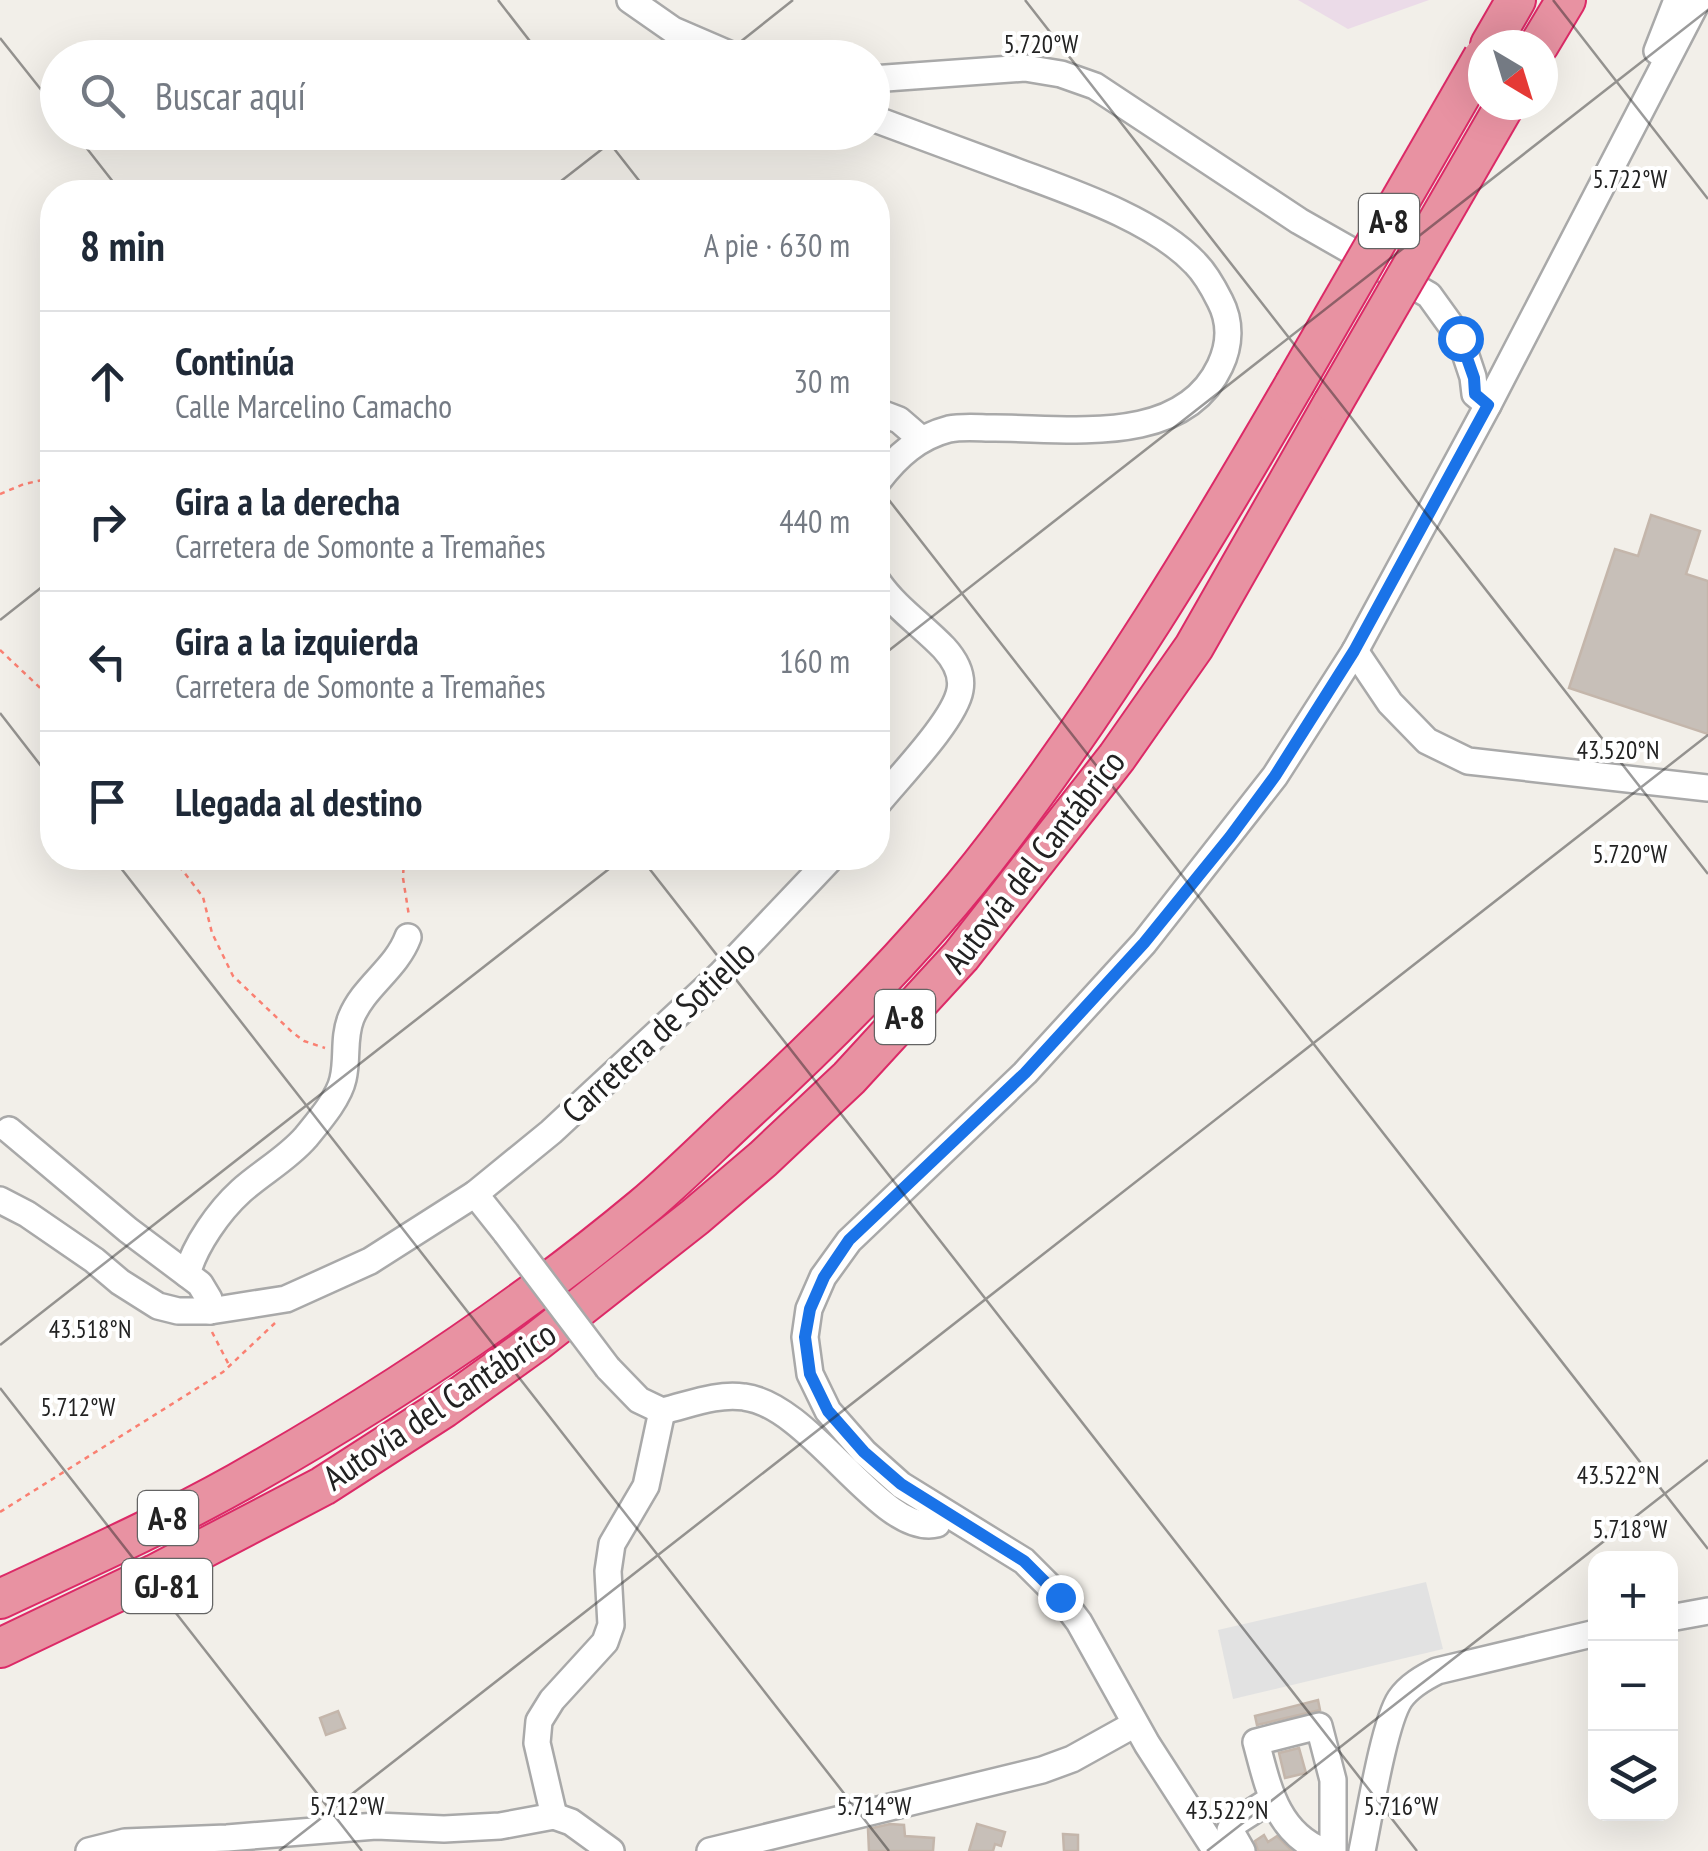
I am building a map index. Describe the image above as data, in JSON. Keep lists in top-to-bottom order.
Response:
{
  "streets": {
    "highway": ["A-8", "Autovía del Cantábrico", "GJ-81"],
    "street": ["Carretera de Sotiello"]
  },
  "crossings": [
    ["Autovía del Cantábrico", "GJ-81"]
  ],
  "north": "bottom right",
  "page": {
    "search": "Buscar aquí",
    "heading": ["8 min", "A pie · 630 m"],
    "list": [
      ["Continúa", "Calle Marcelino Camacho", "30 m"],
      ["Gira a la derecha", "Carretera de Somonte a Tremañes", "440 m"],
      ["Gira a la izquierda", "Carretera de Somonte a Tremañes", "160 m"],
      "Llegada al destino"
    ],
    "map_buttons": ["+", "−"]
  },
  "coordinates": [
    "5.720°W",
    "5.722°W",
    "43.520°N",
    "43.518°N",
    "5.712°W",
    "43.522°N",
    "5.718°W",
    "5.714°W",
    "5.716°W"
  ]
}
